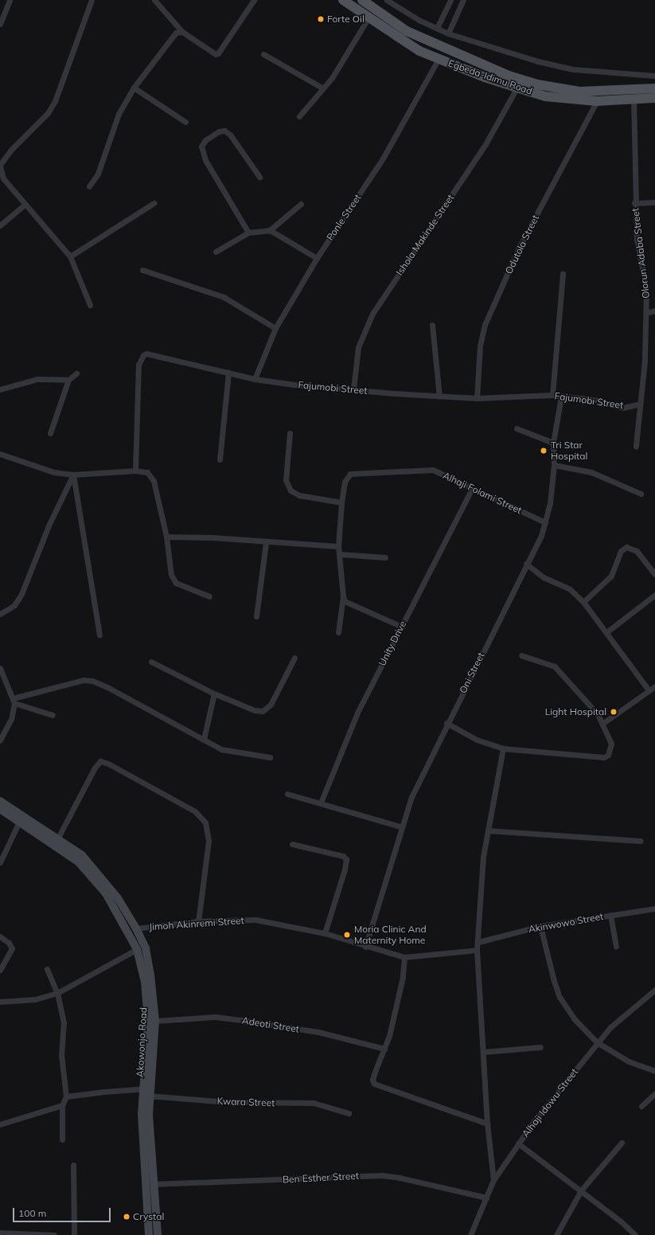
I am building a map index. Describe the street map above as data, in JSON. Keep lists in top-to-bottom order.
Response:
{
  "streets": {
    "main road": ["Egbeda-Idimu Road", "Akowonjo Road"],
    "street": [
      "Ponle Street",
      "Ishola Makinde Street",
      "Odutola Street",
      "Olorun Adaba Street",
      "Fajumobi Street",
      "Alhaji Folami Street",
      "Unity Drive",
      "Oni Street",
      "Akinwowo Street",
      "Jimoh Akinremi Street",
      "Adeoti Street",
      "Kwara Street",
      "Alhaji Idowu Street",
      "Ben Esther Street"
    ]
  },
  "crossings": [
    ["Egbeda-Idimu Road", "Ponle Street"],
    ["Egbeda-Idimu Road", "Ishola Makinde Street"],
    ["Egbeda-Idimu Road", "Odutola Street"],
    ["Egbeda-Idimu Road", "Olorun Adaba Street"],
    ["Ponle Street", "Fajumobi Street"],
    ["Ishola Makinde Street", "Fajumobi Street"],
    ["Odutola Street", "Fajumobi Street"],
    ["Olorun Adaba Street", "Fajumobi Street"],
    ["Fajumobi Street", "Oni Street"],
    ["Alhaji Folami Street", "Unity Drive"],
    ["Alhaji Folami Street", "Oni Street"],
    ["Oni Street", "Jimoh Akinremi Street"],
    ["Jimoh Akinremi Street", "Akowonjo Road"],
    ["Adeoti Street", "Akowonjo Road"],
    ["Akowonjo Road", "Kwara Street"],
    ["Akowonjo Road", "Ben Esther Street"],
    ["Alhaji Idowu Street", "Ben Esther Street"]
  ],
  "places": [
    "Forte Oil",
    "Tri Star Hospital",
    "Light Hospital",
    "Moria Clinic And Maternity Home",
    "Crystal"
  ],
  "scale_bar": "100 m"
}
